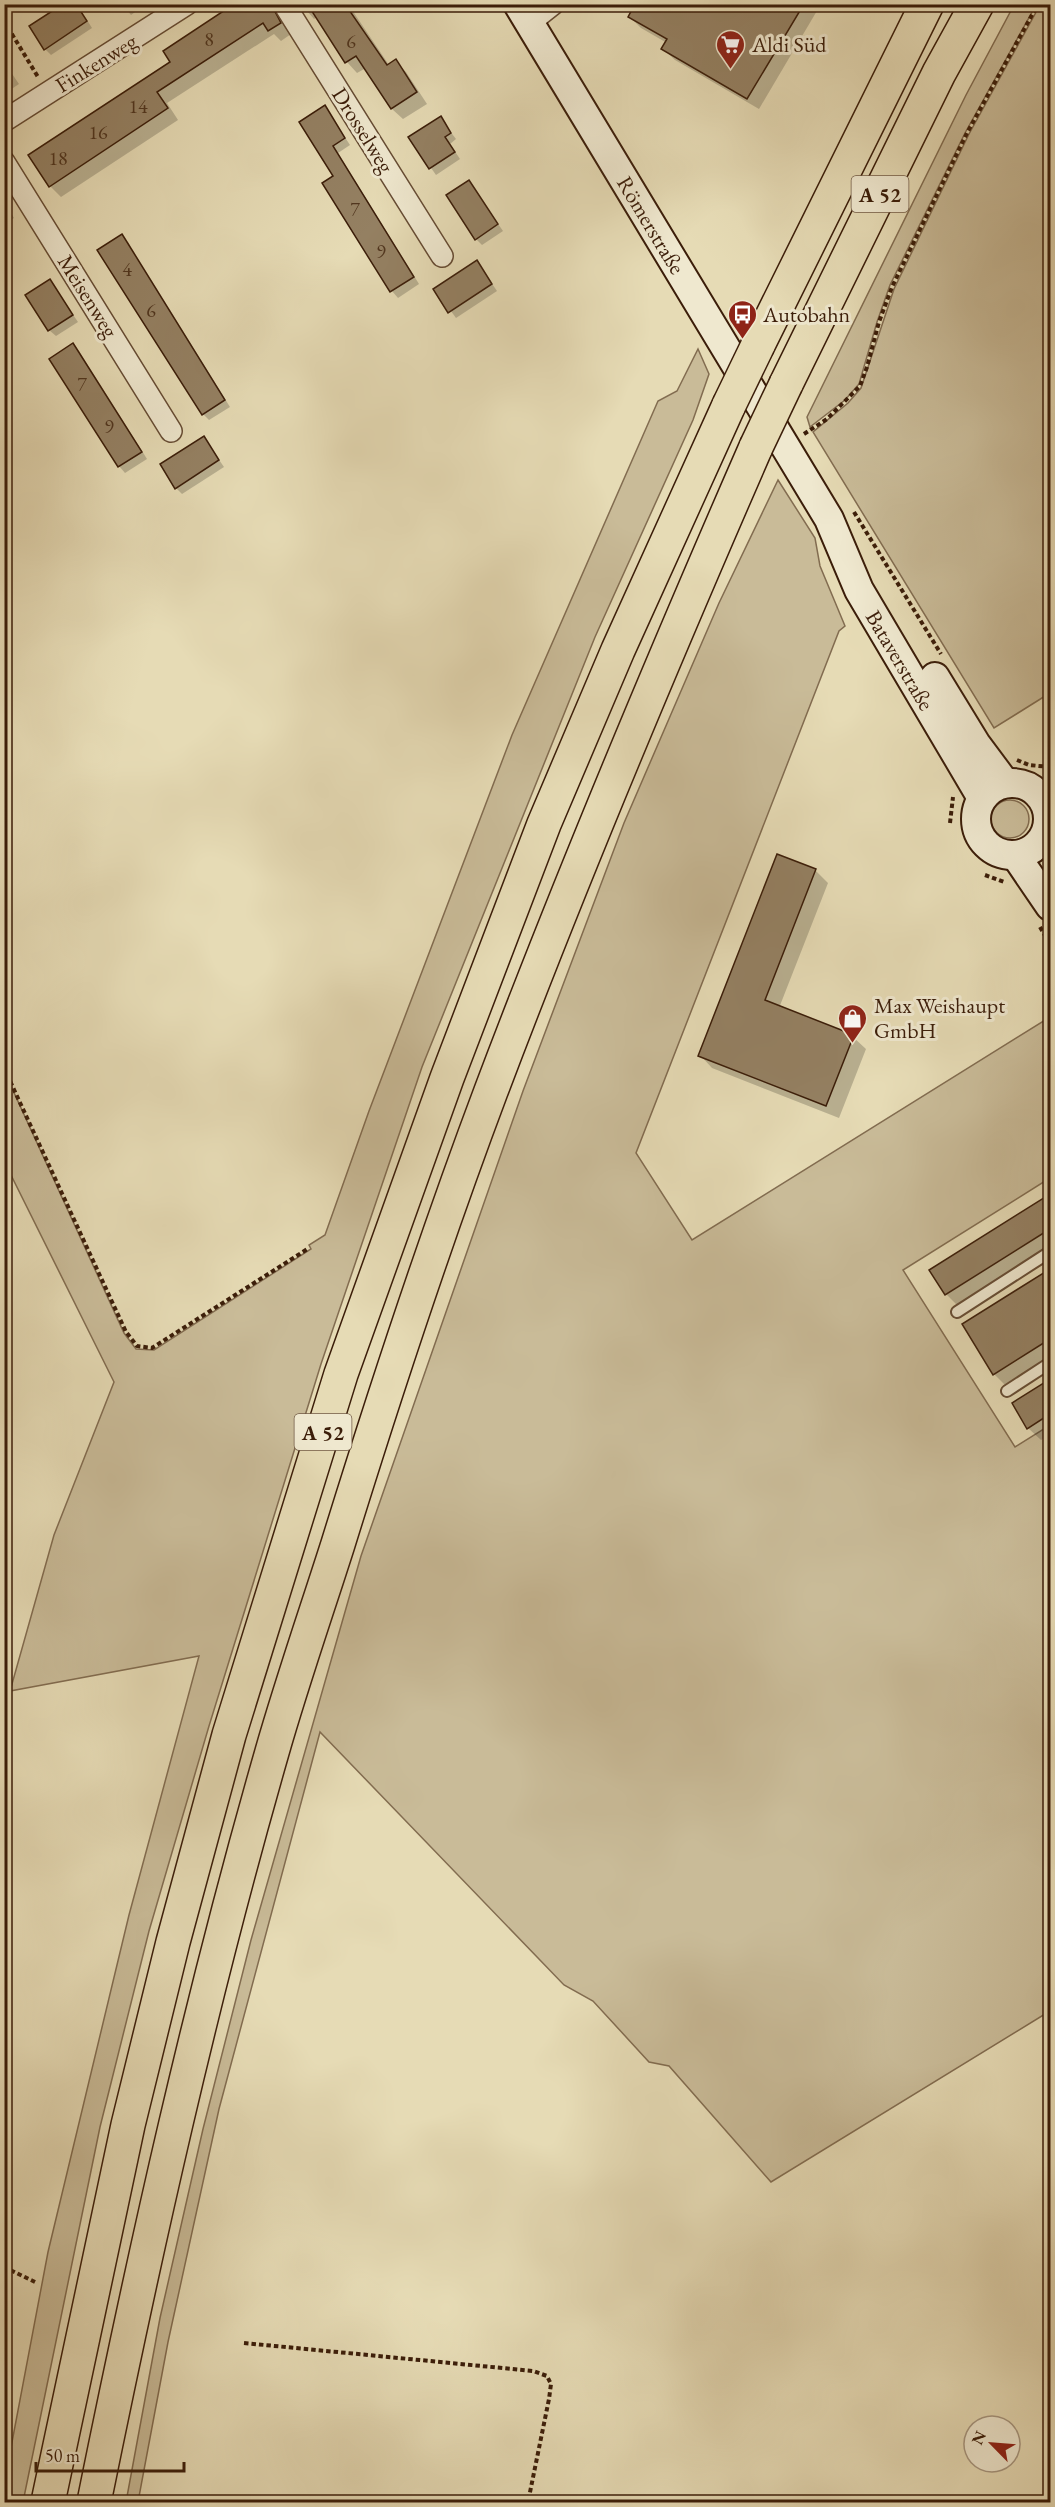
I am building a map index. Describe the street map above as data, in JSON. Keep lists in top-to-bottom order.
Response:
{
  "streets": {
    "highway": ["A 52"],
    "street": [
      "Finkenweg",
      "Drosselweg",
      "Römerstraße",
      "Meisenweg",
      "Bataverstraße"
    ]
  },
  "crossings": [
    ["A 52", "Römerstraße"],
    ["A 52", "Bataverstraße"],
    ["Römerstraße", "Bataverstraße"]
  ],
  "places": {
    "supermarket": ["Aldi Süd"],
    "bus stop": ["Autobahn"],
    "shop": ["Max Weishaupt GmbH"]
  },
  "house_numbers": [
    "8",
    "6",
    "14",
    "16",
    "18",
    "7",
    "9",
    "4",
    "6",
    "7",
    "9"
  ],
  "scale_bar": "50 m",
  "north": "top left"
}
